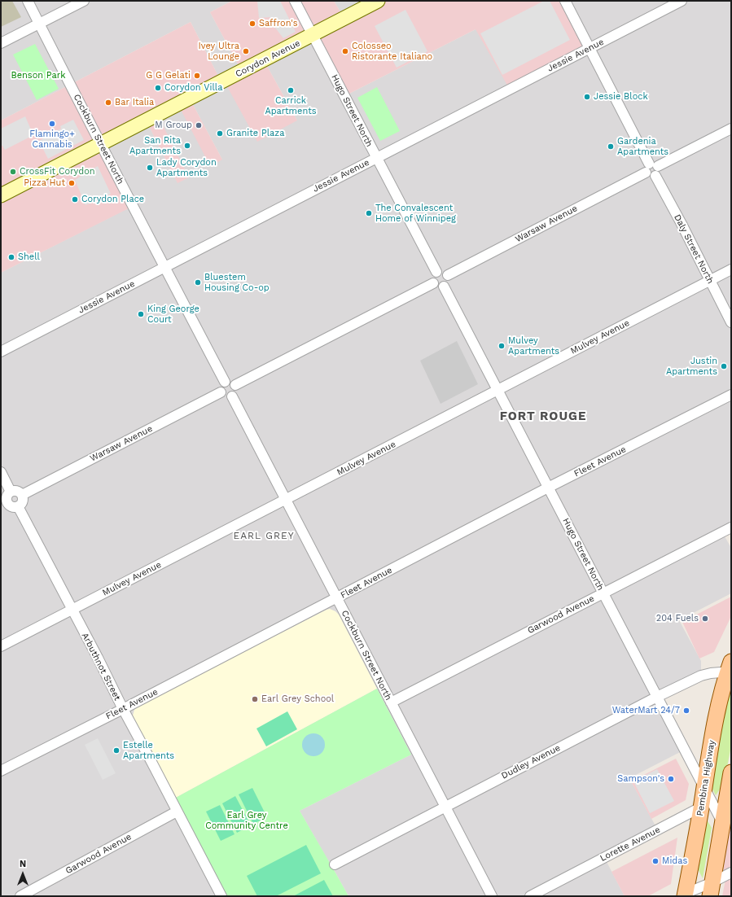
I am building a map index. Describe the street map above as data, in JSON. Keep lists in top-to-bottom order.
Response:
{
  "streets": {
    "main road": ["Corydon Avenue", "Pembina Highway"],
    "street": [
      "Jessie Avenue",
      "Hugo Street North",
      "Cockburn Street North",
      "Warsaw Avenue",
      "Daly Street North",
      "Mulvey Avenue",
      "Fleet Avenue",
      "Garwood Avenue",
      "Arbuthnot Street",
      "Dudley Avenue",
      "Lorette Avenue"
    ]
  },
  "crossings": [
    ["Jessie Avenue", "Hugo Street North"],
    ["Jessie Avenue", "Cockburn Street North"],
    ["Corydon Avenue", "Hugo Street North"],
    ["Corydon Avenue", "Cockburn Street North"],
    ["Hugo Street North", "Warsaw Avenue"],
    ["Hugo Street North", "Mulvey Avenue"],
    ["Hugo Street North", "Fleet Avenue"],
    ["Hugo Street North", "Garwood Avenue"],
    ["Hugo Street North", "Dudley Avenue"],
    ["Hugo Street North", "Pembina Highway"],
    ["Cockburn Street North", "Warsaw Avenue"],
    ["Cockburn Street North", "Mulvey Avenue"],
    ["Cockburn Street North", "Fleet Avenue"],
    ["Cockburn Street North", "Garwood Avenue"],
    ["Cockburn Street North", "Dudley Avenue"],
    ["Warsaw Avenue", "Daly Street North"],
    ["Warsaw Avenue", "Arbuthnot Street"],
    ["Daly Street North", "Mulvey Avenue"],
    ["Mulvey Avenue", "Arbuthnot Street"],
    ["Fleet Avenue", "Arbuthnot Street"],
    ["Garwood Avenue", "Arbuthnot Street"],
    ["Dudley Avenue", "Pembina Highway"],
    ["Pembina Highway", "Lorette Avenue"]
  ],
  "districts": ["FORT ROUGE", "EARL GREY"],
  "parks": ["Benson Park", "Earl Grey Community Centre"],
  "places": [
    "Saffron's",
    "Ivey Ultra Lounge",
    "Colosseo Ristorante Italiano",
    "G G Gelati",
    "Corydon Villa",
    "Carrick Apartments",
    "Jessie Block",
    "Bar Italia",
    "Flamingo+ Cannabis",
    "M Group",
    "Granite Plaza",
    "San Rita Apartments",
    "Gardenia Apartments",
    "Lady Corydon Apartments",
    "CrossFit Corydon",
    "Pizza Hut",
    "Corydon Place",
    "The Convalescent Home of Winnipeg",
    "Shell",
    "Bluestem Housing Co-op",
    "King George Court",
    "Mulvey Apartments",
    "Justin Apartments",
    "204 Fuels",
    "Earl Grey School",
    "WaterMart 24/7",
    "Estelle Apartments",
    "Sampson's",
    "Midas"
  ],
  "north": "top"
}
